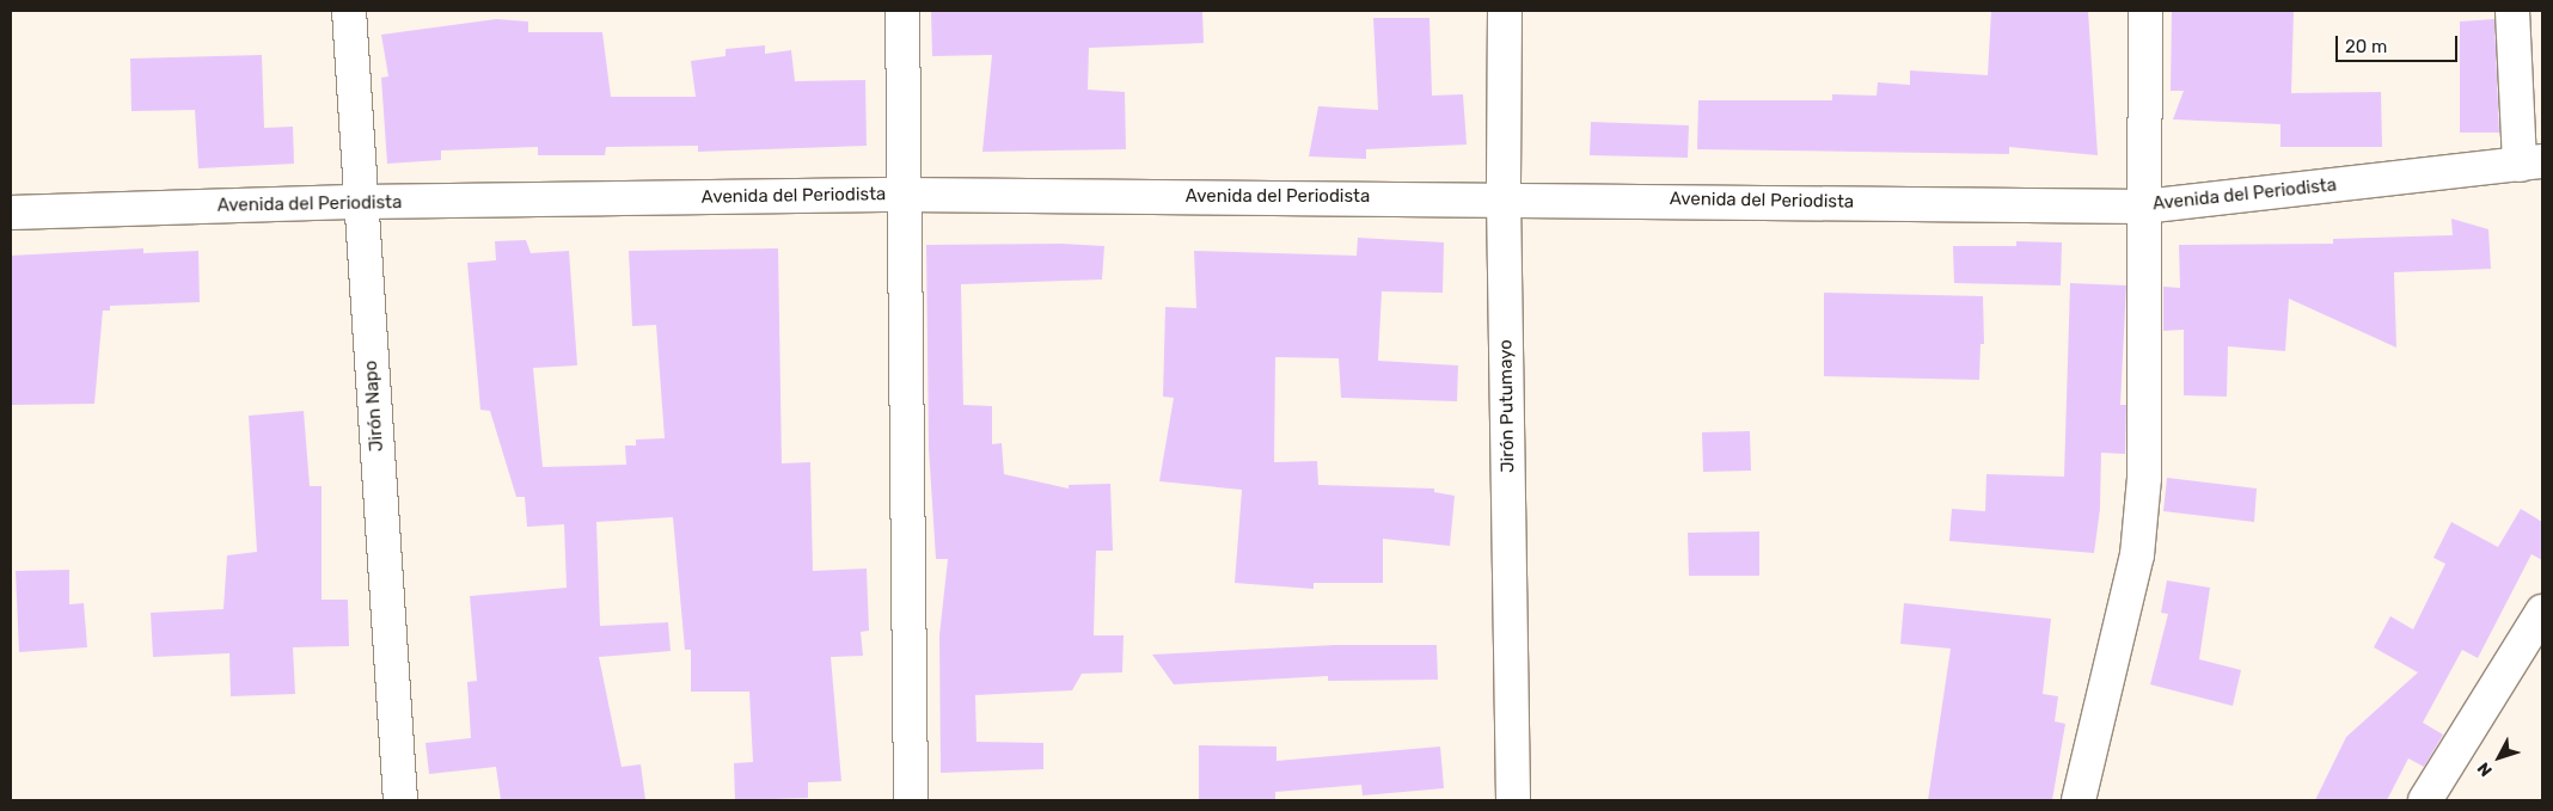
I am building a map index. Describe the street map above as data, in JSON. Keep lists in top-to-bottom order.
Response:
{
  "streets": {
    "street": ["Avenida del Periodista", "Jirón Napo", "Jirón Putumayo"]
  },
  "crossings": [
    ["Avenida del Periodista", "Jirón Napo"],
    ["Avenida del Periodista", "Jirón Putumayo"]
  ],
  "scale_bar": "20 m",
  "north": "bottom left"
}
